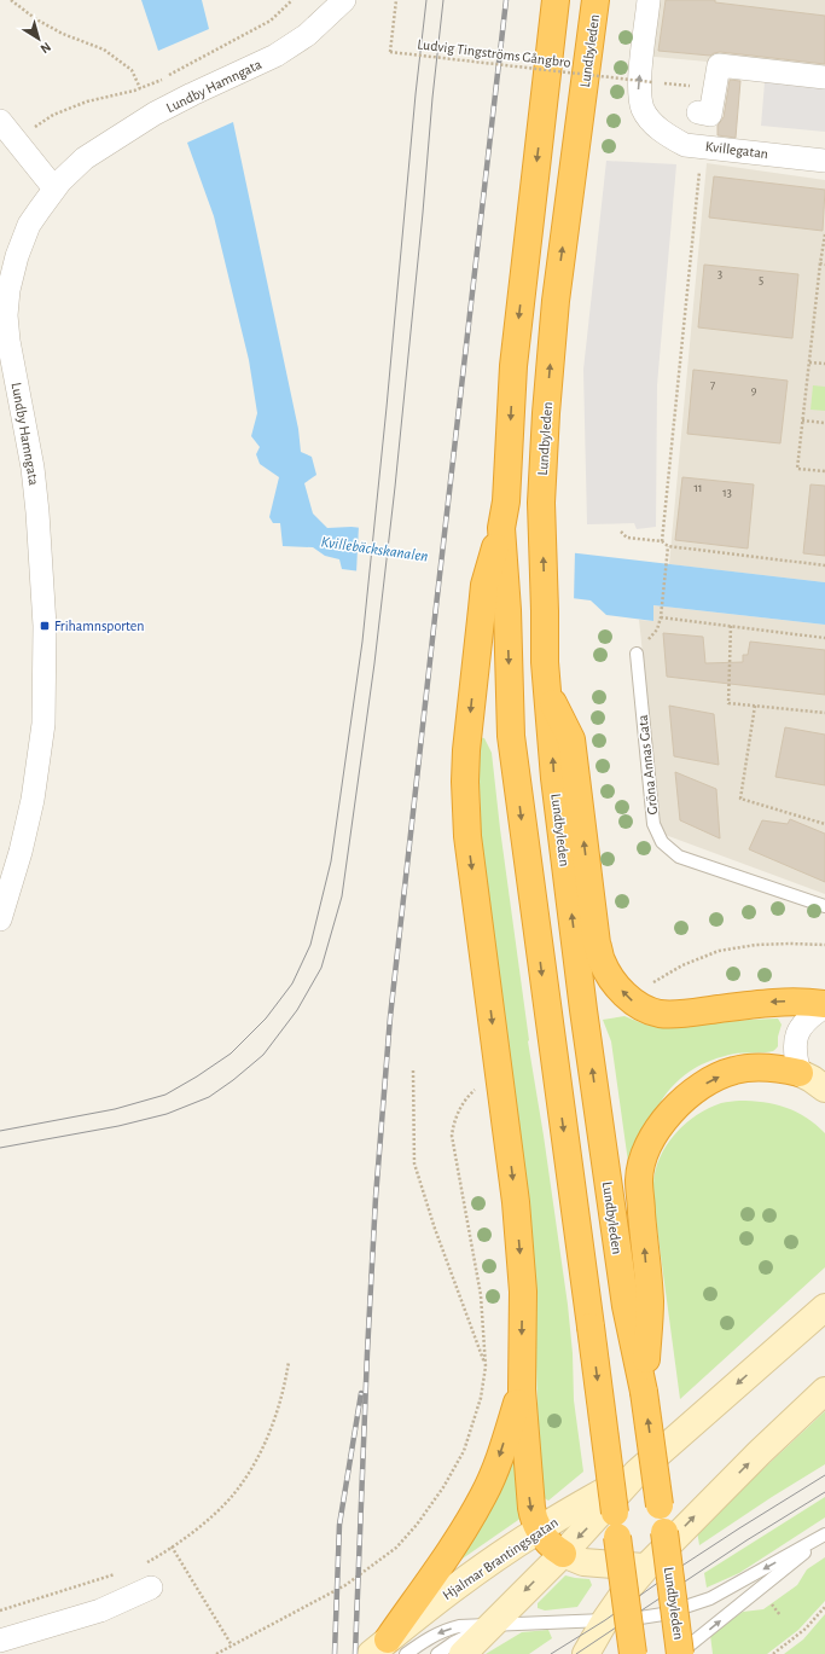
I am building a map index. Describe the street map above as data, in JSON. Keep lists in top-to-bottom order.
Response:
{
  "streets": {
    "highway": ["Lundbyleden"],
    "main road": ["Hjalmar Brantingsgatan"],
    "street": ["Lundby Hamngata", "Kvillegatan"],
    "lane": ["Gröna Annas Gata"],
    "path": ["Ludvig Tingströms Gångbro"]
  },
  "one_way": ["Kvillegatan"],
  "water": ["Kvillebäckskanalen"],
  "places": {
    "transit": ["Frihamnsporten"]
  },
  "house_numbers": [
    "3",
    "5",
    "7",
    "9",
    "11",
    "13"
  ],
  "north": "bottom right"
}
